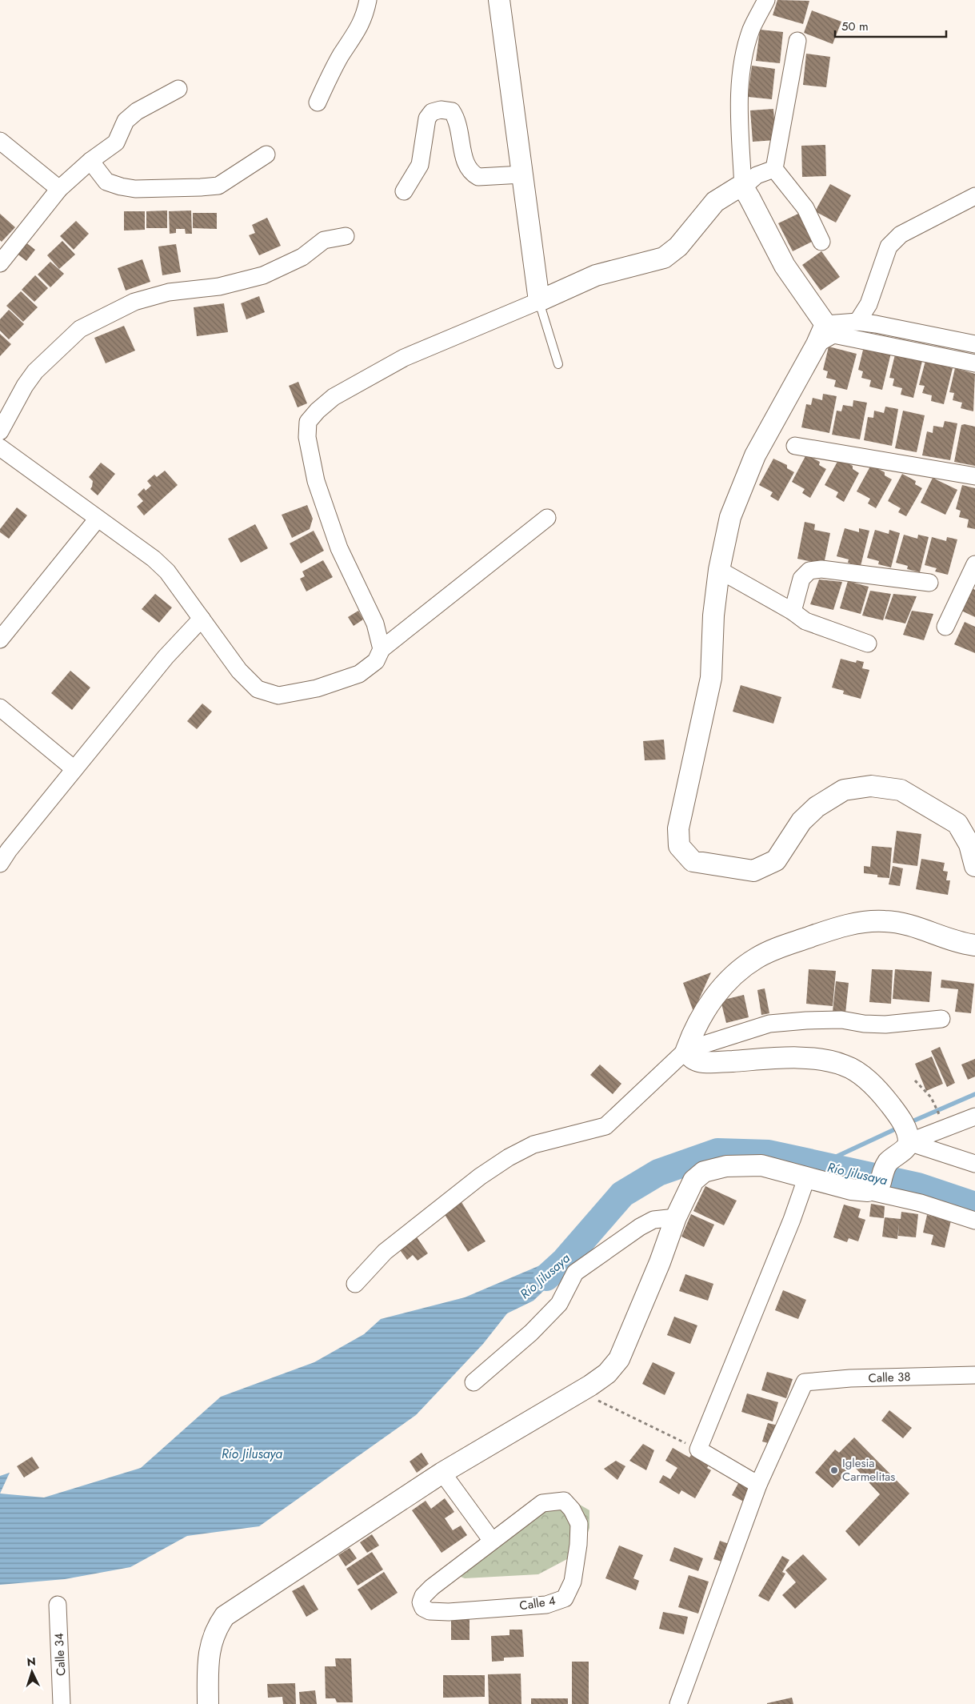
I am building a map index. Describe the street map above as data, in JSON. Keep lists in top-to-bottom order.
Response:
{
  "streets": {
    "street": ["Calle 38", "Calle 4", "Calle 34"]
  },
  "water": ["Río Jilusaya"],
  "places": ["Iglesia Carmelitas"],
  "scale_bar": "50 m",
  "north": "top"
}
